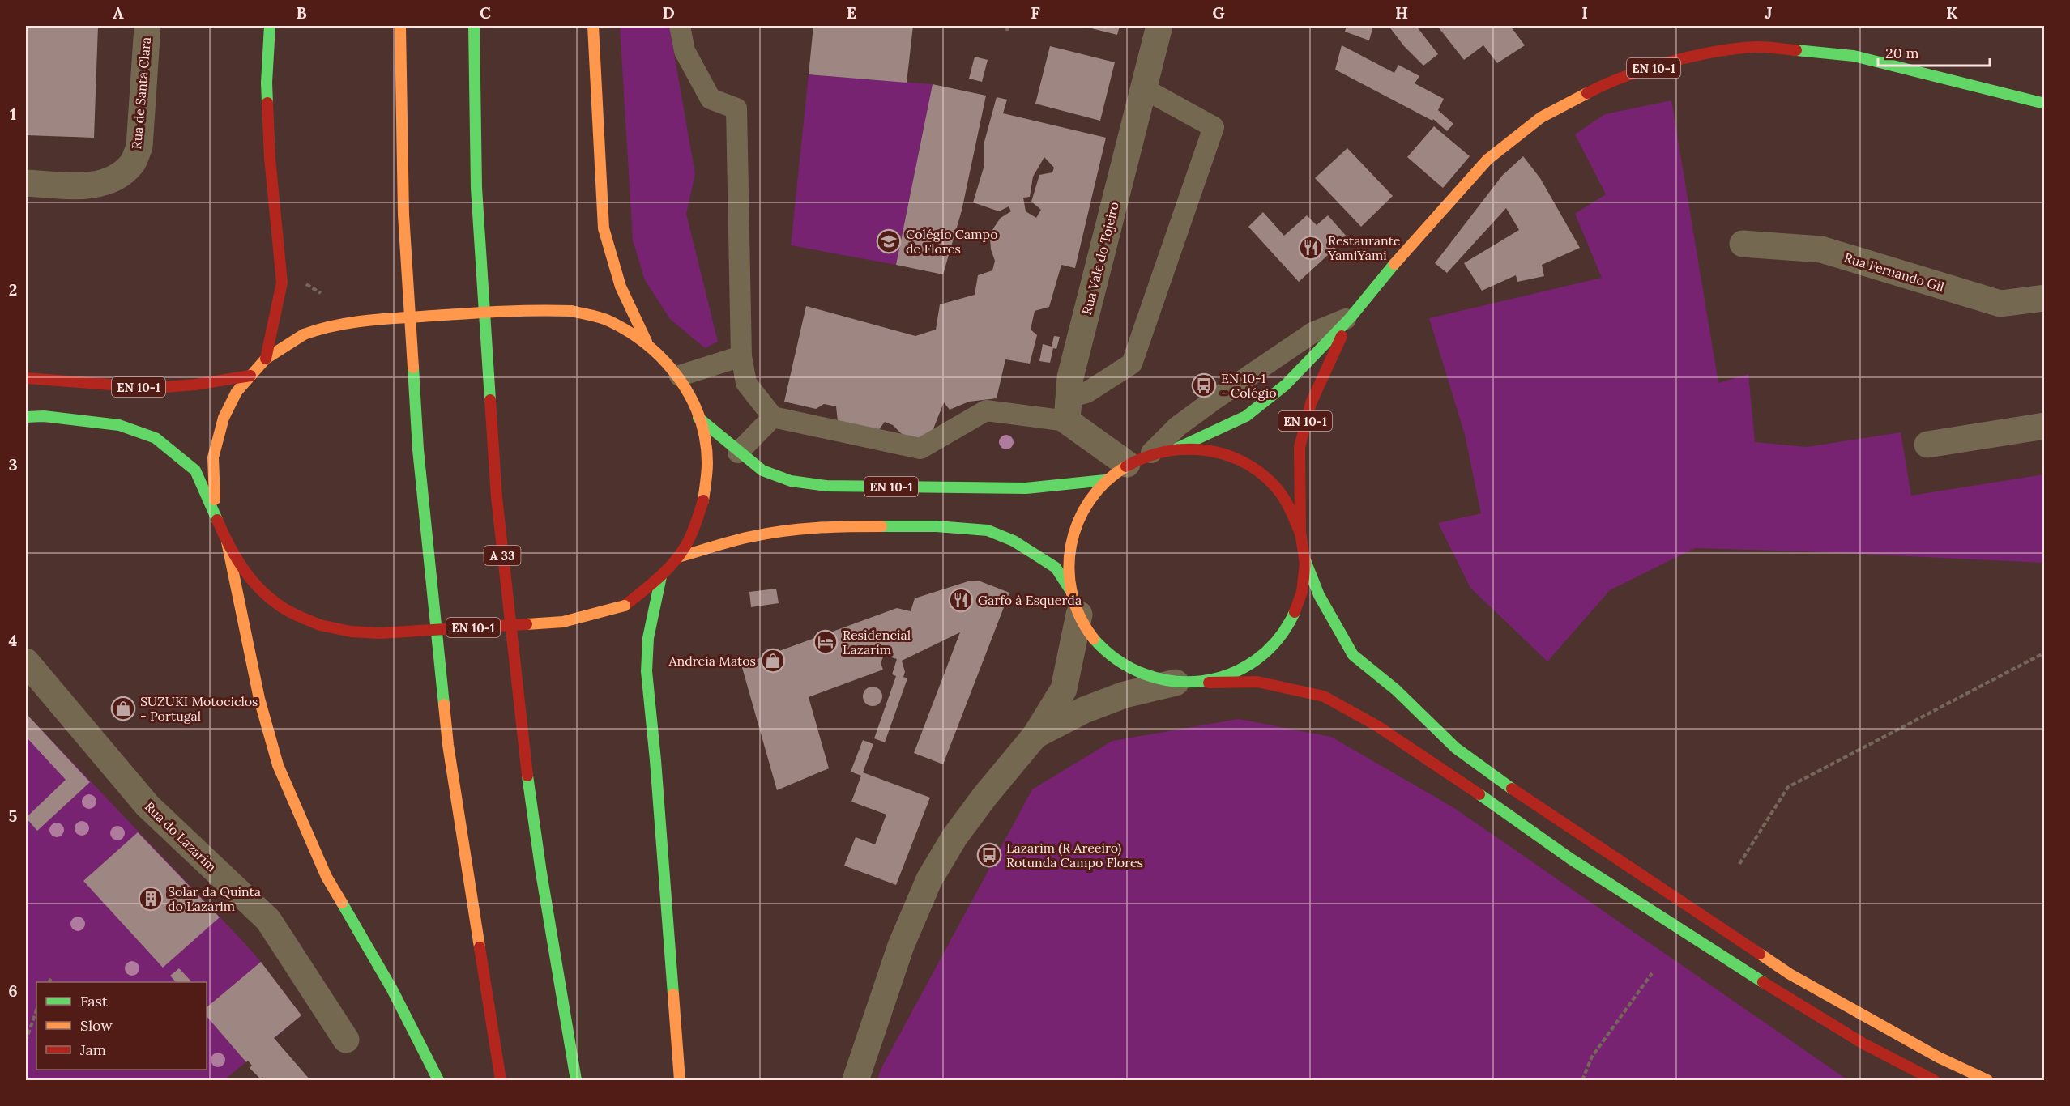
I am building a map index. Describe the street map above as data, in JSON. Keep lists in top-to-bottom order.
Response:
{
  "streets": {
    "main road": ["EN 10-1", "A 33"],
    "street": [
      "Rua de Santa Clara",
      "Rua Vale do Tojeiro",
      "Rua Fernando Gil",
      "Rua do Lazarim"
    ]
  },
  "places": {
    "school or university": ["Colégio Campo de Flores"],
    "restaurant": ["Restaurante YamiYami", "Garfo à Esquerda"],
    "bus stop": ["EN 10-1 - Colégio", "Lazarim (R Areeiro) Rotunda Campo Flores"],
    "hotel": ["Residencial Lazarim"],
    "shop": ["Andreia Matos", "SUZUKI Motociclos - Portugal"],
    "building": ["Solar da Quinta do Lazarim"]
  },
  "legend": ["Fast", "Slow", "Jam"],
  "scale_bar": "20 m",
  "grid": {
    "columns": [
      "A",
      "B",
      "C",
      "D",
      "E",
      "F",
      "G",
      "H",
      "I",
      "J",
      "K"
    ],
    "rows": [
      "1",
      "2",
      "3",
      "4",
      "5",
      "6"
    ]
  }
}
